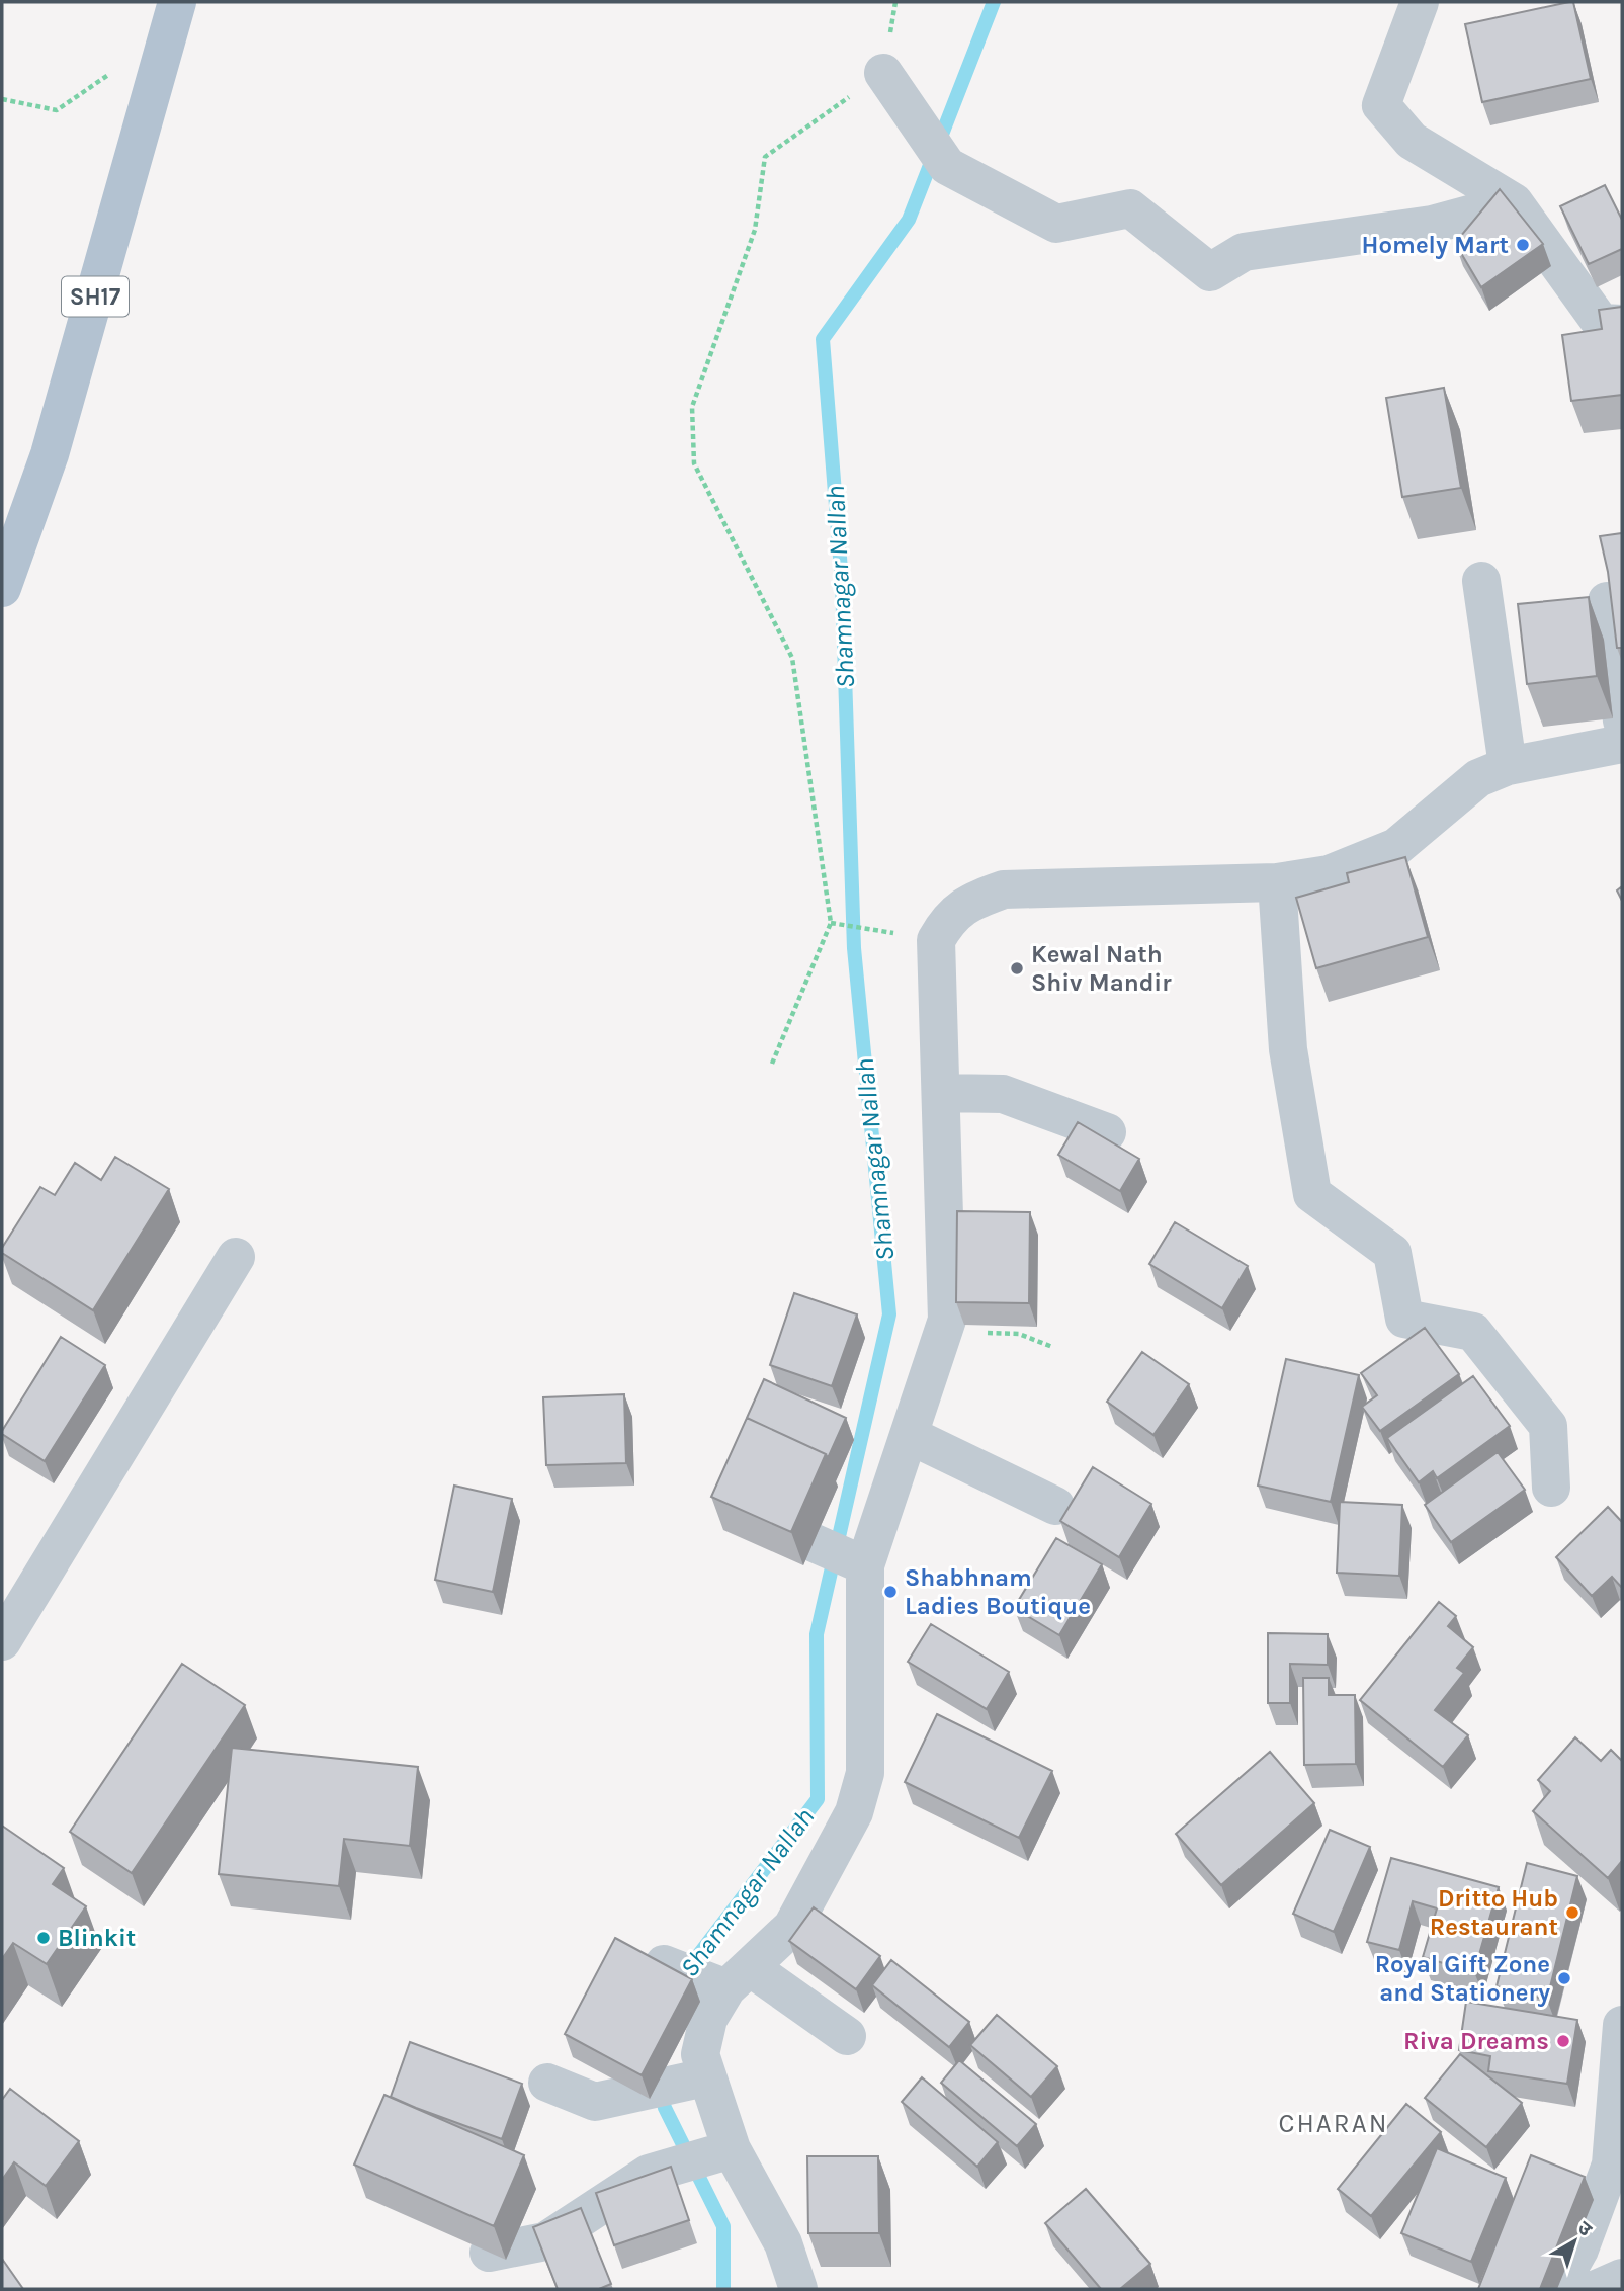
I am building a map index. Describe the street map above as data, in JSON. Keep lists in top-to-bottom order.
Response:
{
  "streets": {
    "main road": ["SH17"]
  },
  "districts": ["CHARAN"],
  "water": ["Shamnagar Nallah"],
  "places": [
    "Homely Mart",
    "Kewal Nath Shiv Mandir",
    "Shabhnam Ladies Boutique",
    "Dritto Hub Restaurant",
    "Blinkit",
    "Royal Gift Zone and Stationery",
    "Riva Dreams"
  ],
  "north": "top right"
}
